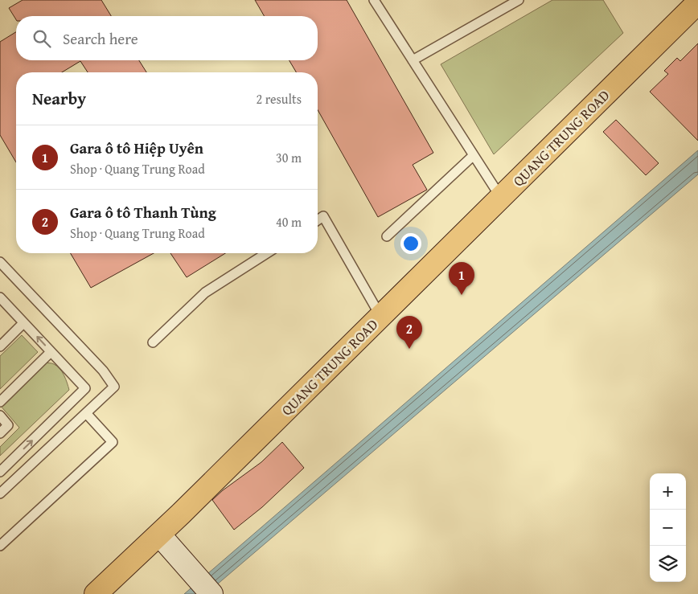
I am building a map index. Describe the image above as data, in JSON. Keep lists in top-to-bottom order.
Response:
{
  "streets": {
    "main road": ["QUANG TRUNG ROAD"]
  },
  "page": {
    "search": "Search here",
    "heading": ["Nearby", "2 results"],
    "list": [
      {
        "mark": "1",
        "name": "Gara ô tô Hiệp Uyên",
        "note": "Shop · Quang Trung Road",
        "value": "30 m"
      },
      {
        "mark": "2",
        "name": "Gara ô tô Thanh Tùng",
        "note": "Shop · Quang Trung Road",
        "value": "40 m"
      }
    ],
    "pins": ["1", "2"],
    "map_buttons": ["+", "−"]
  }
}
